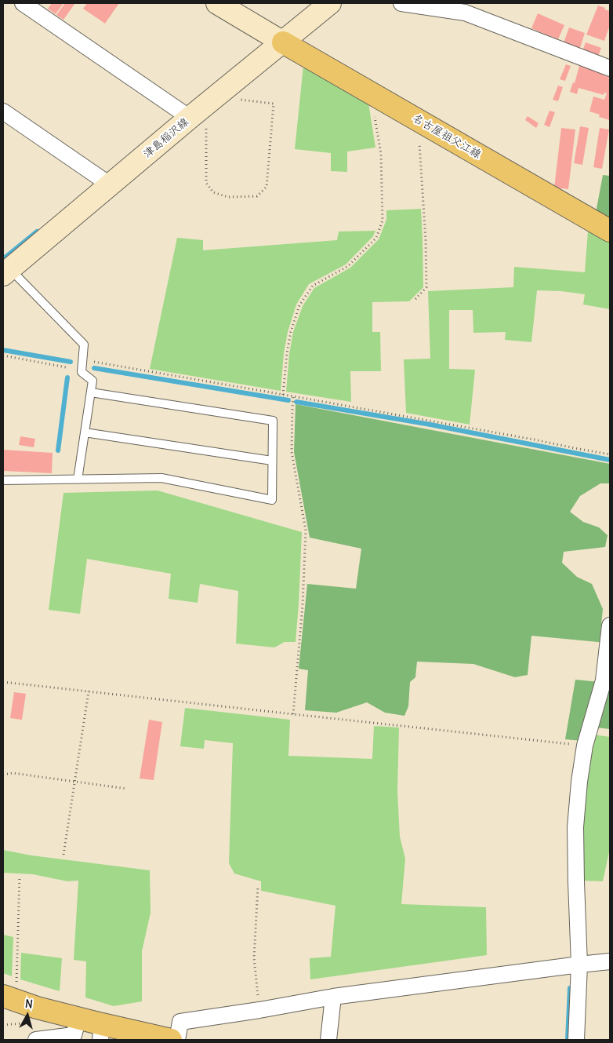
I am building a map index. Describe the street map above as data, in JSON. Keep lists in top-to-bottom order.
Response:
{
  "streets": {
    "main road": ["名古屋祖父江線", "津島稲沢線"]
  },
  "crossings": [
    ["名古屋祖父江線", "津島稲沢線"]
  ],
  "north": "top"
}
